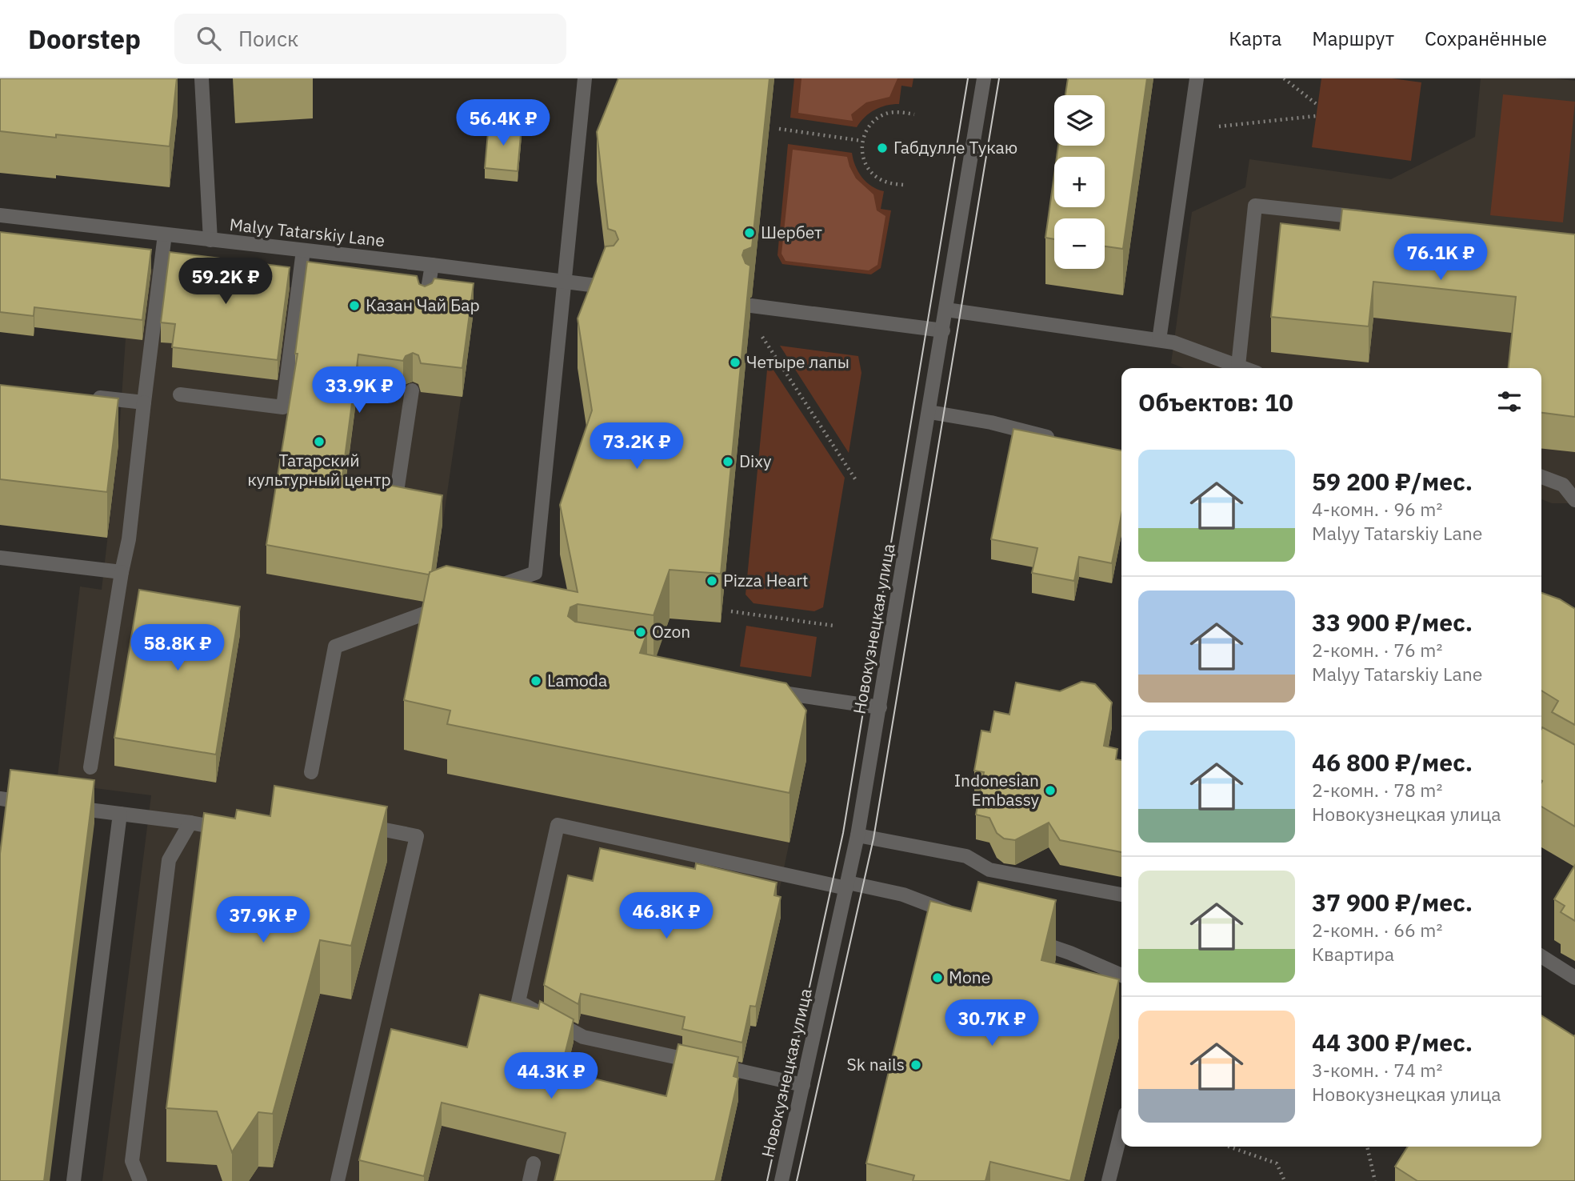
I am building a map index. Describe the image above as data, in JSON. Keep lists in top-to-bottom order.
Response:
{
  "streets": {
    "street": ["Malyy Tatarskiy Lane", "Новокузнецкая улица"]
  },
  "places": [
    "Габдулле Тукаю",
    "Шербет",
    "Казан Чай Бар",
    "Четыре лапы",
    "Татарский культурный центр",
    "Dixy",
    "Pizza Heart",
    "Ozon",
    "Lamoda",
    "Indonesian Embassy",
    "Mone",
    "Sk nails"
  ],
  "page": {
    "header": "Doorstep",
    "search": "Поиск",
    "nav": ["Карта", "Маршрут", "Сохранённые"],
    "map_buttons": ["+", "−"],
    "price": [
      "56.4K ₽",
      "76.1K ₽",
      "59.2K ₽",
      "33.9K ₽",
      "73.2K ₽",
      "58.8K ₽",
      "46.8K ₽",
      "37.9K ₽",
      "30.7K ₽",
      "44.3K ₽"
    ],
    "heading": "Объектов: 10",
    "list": [
      {
        "name": "59 200 ₽/мес.",
        "note": "4-комн. · 96 m² · Malyy Tatarskiy Lane"
      },
      {
        "name": "33 900 ₽/мес.",
        "note": "2-комн. · 76 m² · Malyy Tatarskiy Lane"
      },
      {
        "name": "46 800 ₽/мес.",
        "note": "2-комн. · 78 m² · Новокузнецкая улица"
      },
      {
        "name": "37 900 ₽/мес.",
        "note": "2-комн. · 66 m² · Квартира"
      },
      {
        "name": "44 300 ₽/мес.",
        "note": "3-комн. · 74 m² · Новокузнецкая улица"
      }
    ]
  }
}
